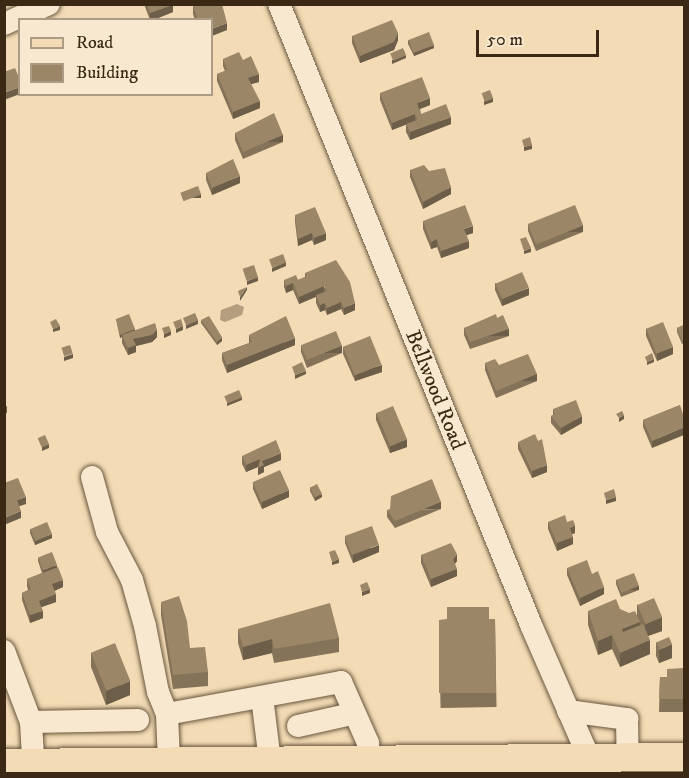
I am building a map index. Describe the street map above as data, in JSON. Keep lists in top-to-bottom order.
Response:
{
  "streets": {
    "street": ["Bellwood Road"]
  },
  "legend": ["Road", "Building"],
  "scale_bar": "50 m"
}
